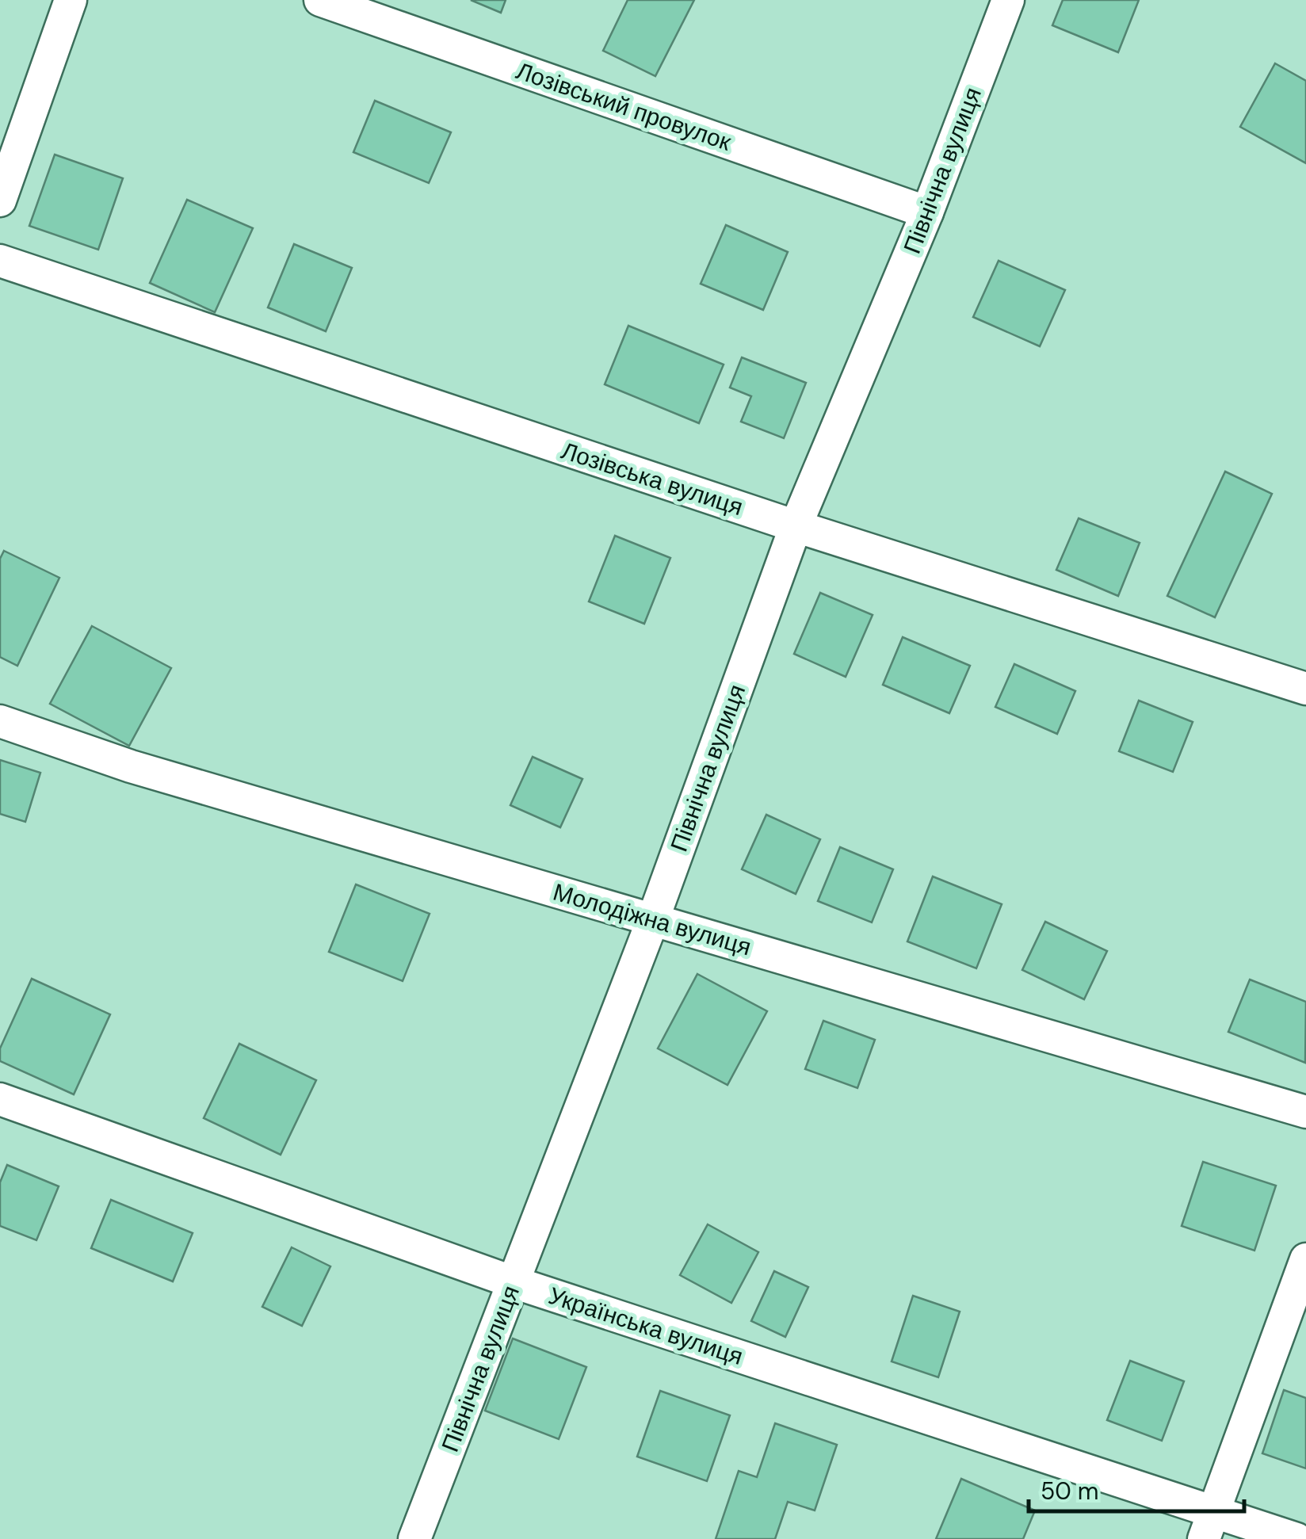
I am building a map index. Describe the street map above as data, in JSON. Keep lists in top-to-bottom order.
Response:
{
  "streets": {
    "street": [
      "Лозівський провулок",
      "Північна вулиця",
      "Лозівська вулиця",
      "Молодіжна вулиця",
      "Українська вулиця"
    ]
  },
  "crossings": [
    ["Лозівський провулок", "Північна вулиця"],
    ["Північна вулиця", "Лозівська вулиця"],
    ["Північна вулиця", "Молодіжна вулиця"],
    ["Північна вулиця", "Українська вулиця"]
  ],
  "scale_bar": "50 m"
}
